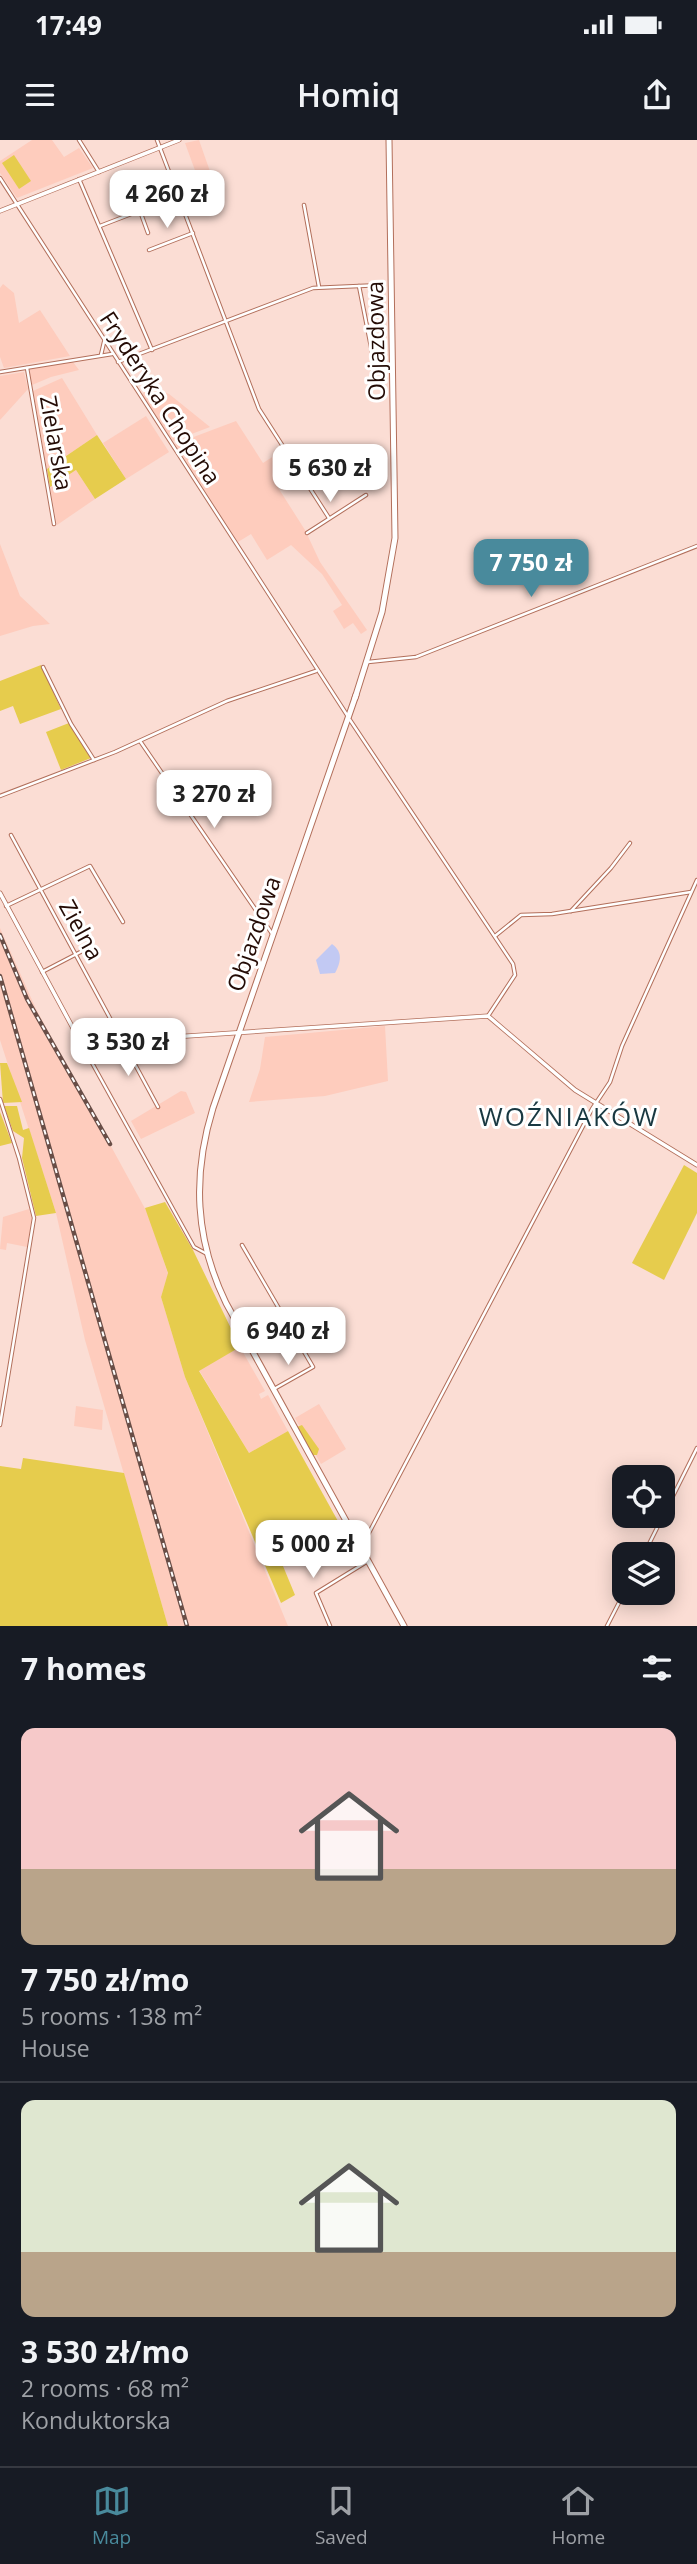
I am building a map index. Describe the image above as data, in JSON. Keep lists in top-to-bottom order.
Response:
{
  "streets": {
    "main road": ["Objazdowa"],
    "street": ["Fryderyka Chopina", "Zielarska", "Zielna"]
  },
  "crossings": [
    ["Objazdowa", "Fryderyka Chopina"]
  ],
  "districts": ["WOŹNIAKÓW"],
  "page": {
    "status": "17:49",
    "header": "Homiq",
    "price": [
      "4 260 zł",
      "5 630 zł",
      "7 750 zł",
      "3 270 zł",
      "3 530 zł",
      "6 940 zł",
      "5 000 zł"
    ],
    "heading": "7 homes",
    "list": [
      {
        "name": "7 750 zł/mo",
        "note": "5 rooms · 138 m² · House"
      },
      {
        "name": "3 530 zł/mo",
        "note": "2 rooms · 68 m² · Konduktorska"
      }
    ],
    "tabs": ["Map", "Saved", "Home"]
  }
}
